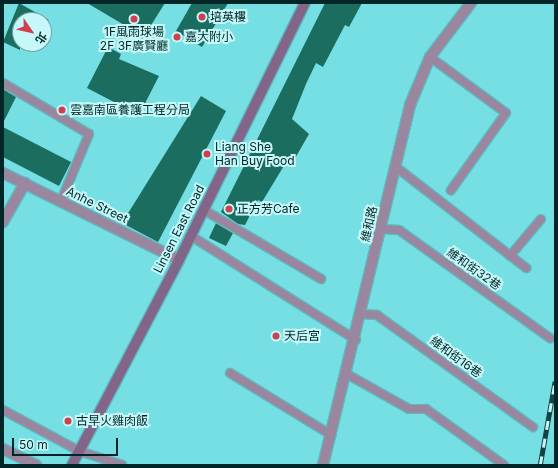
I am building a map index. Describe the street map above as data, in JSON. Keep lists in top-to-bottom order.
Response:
{
  "streets": {
    "main road": ["Linsen East Road"],
    "street": ["Anhe Street", "維和路"],
    "lane": ["維和街32巷", "維和街16巷"]
  },
  "crossings": [
    ["Anhe Street", "Linsen East Road"],
    ["維和路", "維和街32巷"],
    ["維和路", "維和街16巷"]
  ],
  "places": [
    "培英樓",
    "1F風雨球場 2F 3F廣賢廳",
    "嘉大附小",
    "雲嘉南區養護工程分局",
    "Liang She Han Buy Food",
    "正方芳Cafe",
    "天后宮",
    "古早火雞肉飯"
  ],
  "scale_bar": "50 m",
  "north": "bottom right"
}
